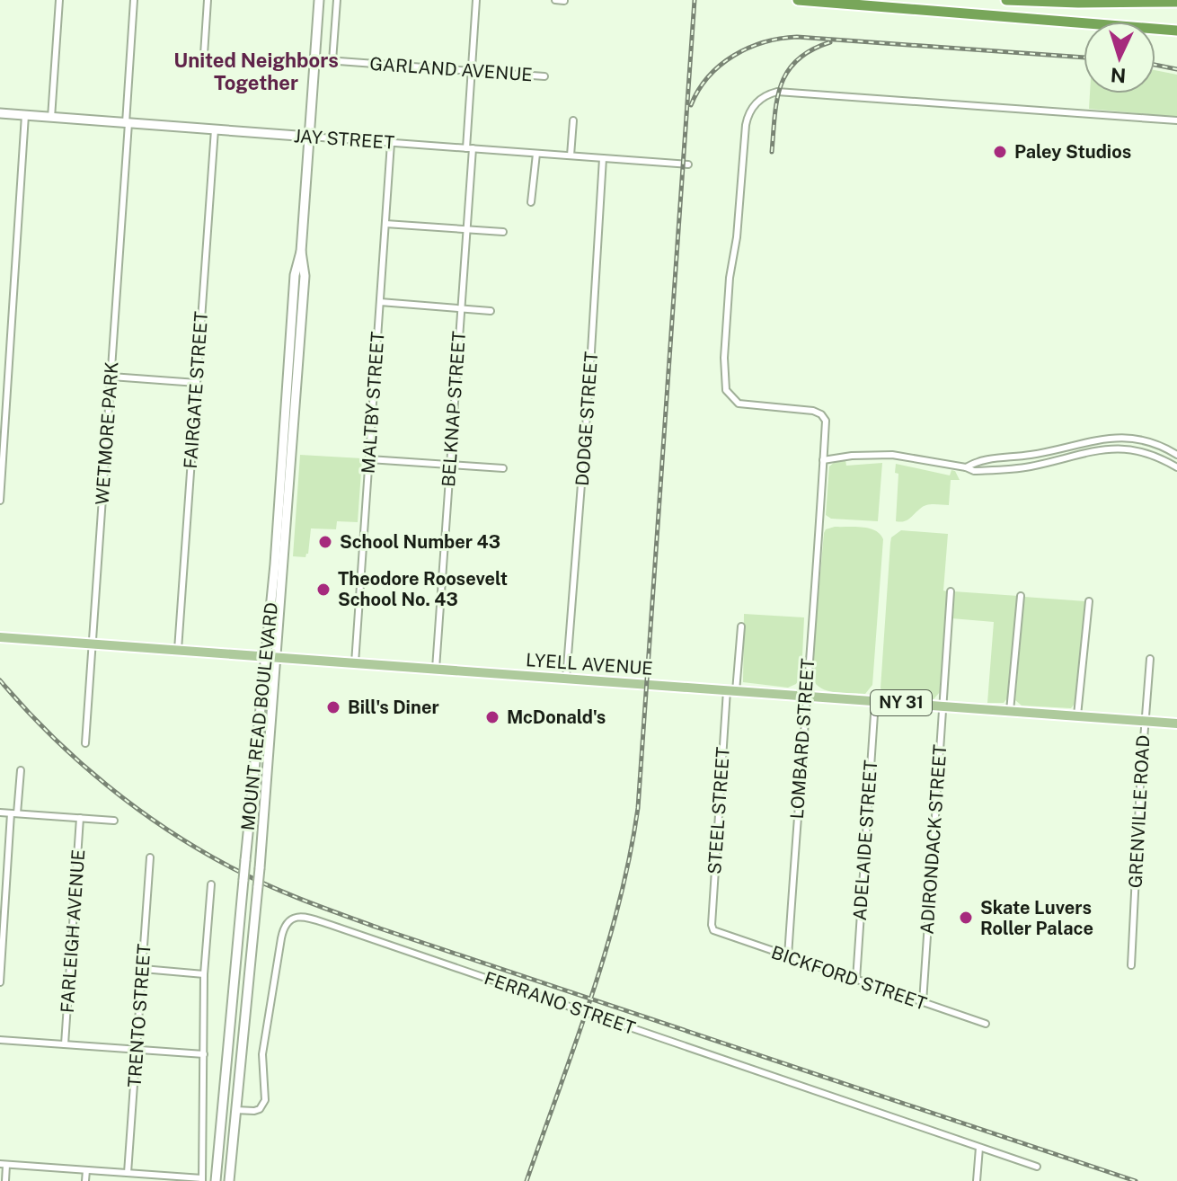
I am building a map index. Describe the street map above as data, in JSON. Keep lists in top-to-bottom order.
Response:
{
  "streets": {
    "main road": [
      "JAY STREET",
      "LYELL AVENUE",
      "NY 31",
      "MOUNT READ BOULEVARD"
    ],
    "street": [
      "GARLAND AVENUE",
      "FAIRGATE STREET",
      "MALTBY STREET",
      "BELKNAP STREET",
      "DODGE STREET",
      "WETMORE PARK",
      "LOMBARD STREET",
      "STEEL STREET",
      "GRENVILLE ROAD",
      "ADIRONDACK STREET",
      "ADELAIDE STREET",
      "FARLEIGH AVENUE",
      "BICKFORD STREET",
      "FERRANO STREET",
      "TRENTO STREET"
    ]
  },
  "crossings": [
    ["GARLAND AVENUE", "BELKNAP STREET"],
    ["GARLAND AVENUE", "MOUNT READ BOULEVARD"],
    ["JAY STREET", "FAIRGATE STREET"],
    ["JAY STREET", "MALTBY STREET"],
    ["JAY STREET", "BELKNAP STREET"],
    ["JAY STREET", "DODGE STREET"],
    ["JAY STREET", "WETMORE PARK"],
    ["JAY STREET", "MOUNT READ BOULEVARD"],
    ["FAIRGATE STREET", "LYELL AVENUE"],
    ["MALTBY STREET", "LYELL AVENUE"],
    ["BELKNAP STREET", "LYELL AVENUE"],
    ["DODGE STREET", "LYELL AVENUE"],
    ["WETMORE PARK", "LYELL AVENUE"],
    ["LYELL AVENUE", "MOUNT READ BOULEVARD"],
    ["LYELL AVENUE", "LOMBARD STREET"],
    ["LYELL AVENUE", "STEEL STREET"],
    ["LYELL AVENUE", "GRENVILLE ROAD"],
    ["LYELL AVENUE", "ADIRONDACK STREET"],
    ["LYELL AVENUE", "ADELAIDE STREET"],
    ["MOUNT READ BOULEVARD", "FERRANO STREET"],
    ["LOMBARD STREET", "BICKFORD STREET"],
    ["STEEL STREET", "BICKFORD STREET"],
    ["ADIRONDACK STREET", "BICKFORD STREET"],
    ["ADELAIDE STREET", "BICKFORD STREET"]
  ],
  "districts": ["United Neighbors Together"],
  "places": [
    "Paley Studios",
    "School Number 43",
    "Theodore Roosevelt School No. 43",
    "Bill's Diner",
    "McDonald's",
    "Skate Luvers Roller Palace"
  ],
  "north": "bottom"
}
